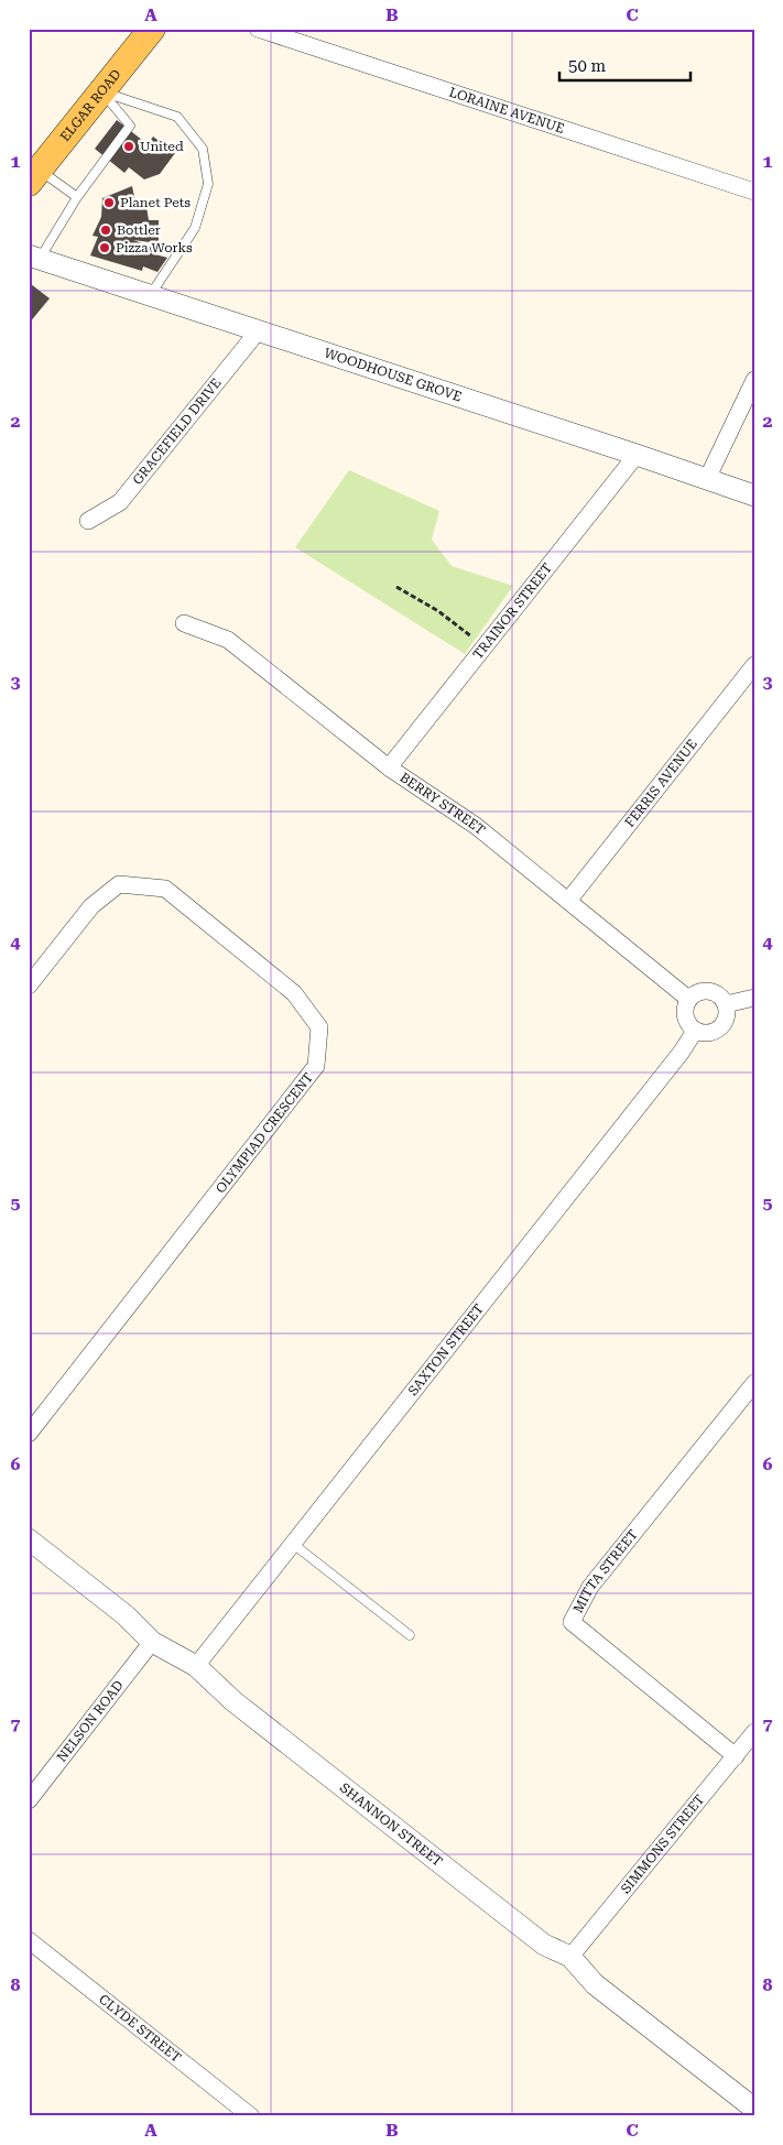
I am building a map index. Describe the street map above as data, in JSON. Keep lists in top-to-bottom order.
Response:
{
  "streets": {
    "main road": ["ELGAR ROAD"],
    "street": [
      "LORAINE AVENUE",
      "WOODHOUSE GROVE",
      "GRACEFIELD DRIVE",
      "TRAINOR STREET",
      "FERRIS AVENUE",
      "BERRY STREET",
      "OLYMPIAD CRESCENT",
      "SAXTON STREET",
      "MITTA STREET",
      "NELSON ROAD",
      "SHANNON STREET",
      "SIMMONS STREET",
      "CLYDE STREET"
    ]
  },
  "crossings": [
    ["WOODHOUSE GROVE", "GRACEFIELD DRIVE"],
    ["WOODHOUSE GROVE", "TRAINOR STREET"],
    ["TRAINOR STREET", "BERRY STREET"],
    ["FERRIS AVENUE", "BERRY STREET"],
    ["BERRY STREET", "SAXTON STREET"],
    ["SAXTON STREET", "SHANNON STREET"],
    ["MITTA STREET", "SIMMONS STREET"],
    ["NELSON ROAD", "SHANNON STREET"],
    ["SHANNON STREET", "SIMMONS STREET"]
  ],
  "places": [
    "United",
    "Planet Pets",
    "Bottler",
    "Pizza Works"
  ],
  "scale_bar": "50 m",
  "grid": {
    "columns": ["A", "B", "C"],
    "rows": [
      "1",
      "2",
      "3",
      "4",
      "5",
      "6",
      "7",
      "8"
    ]
  }
}
